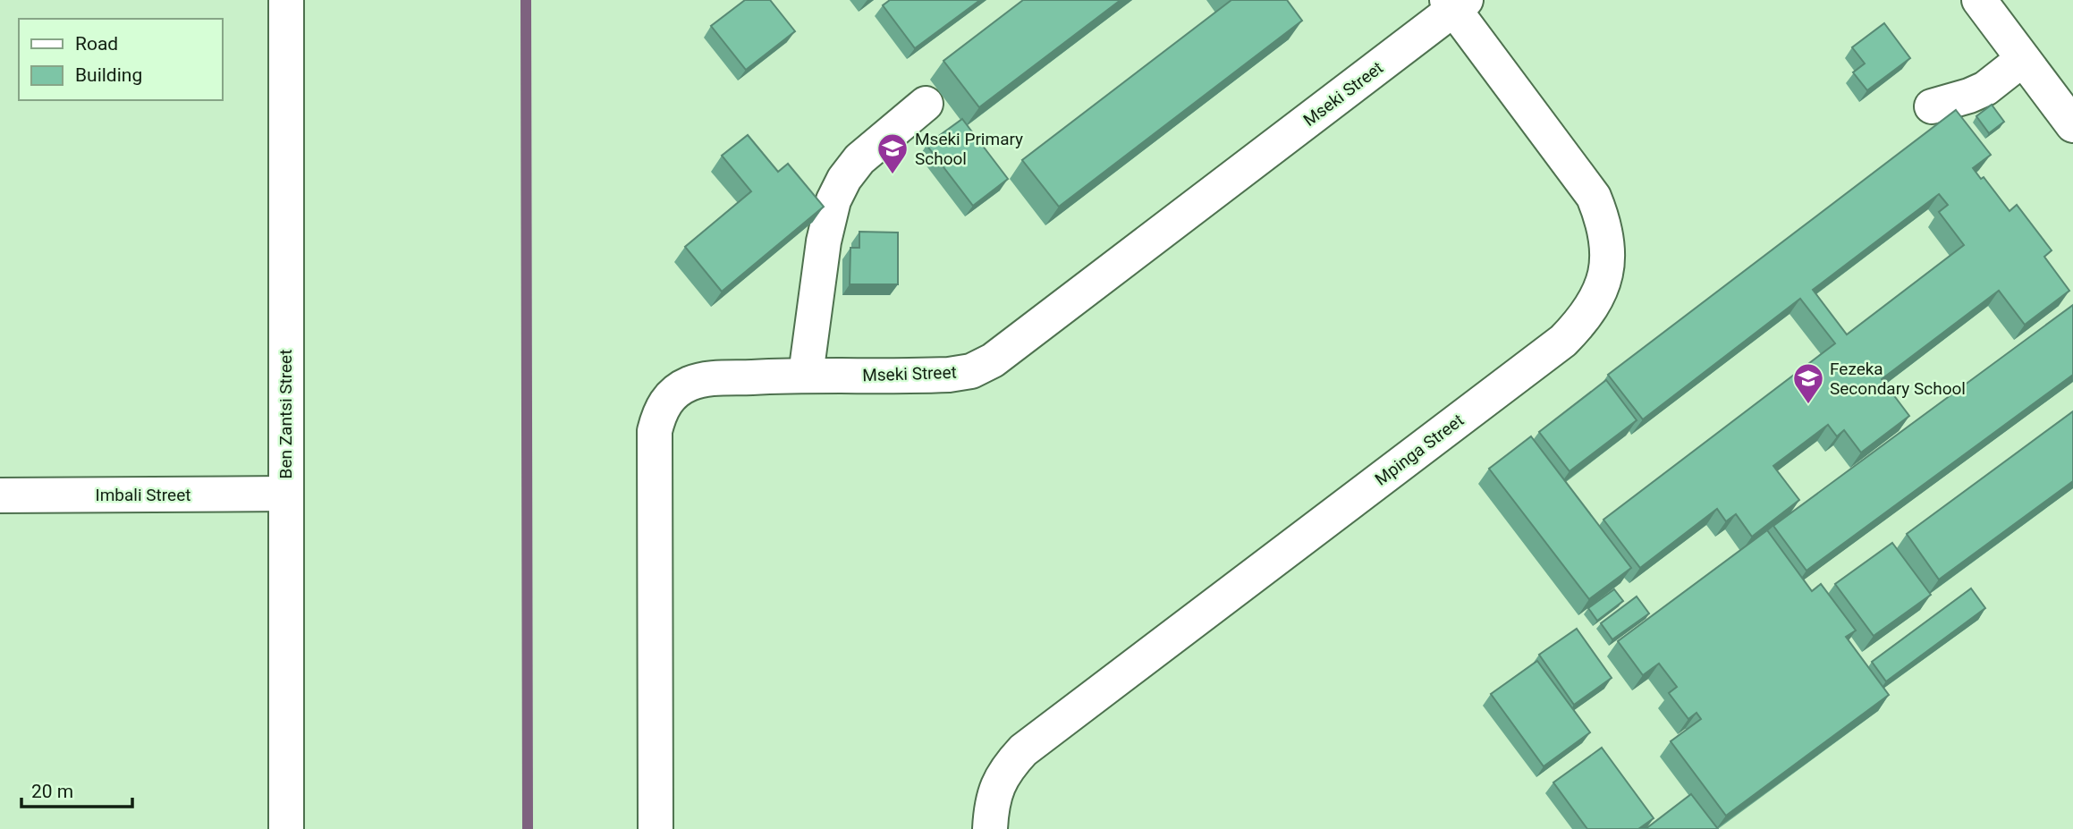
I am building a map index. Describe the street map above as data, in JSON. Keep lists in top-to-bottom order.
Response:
{
  "streets": {
    "street": [
      "Mseki Street",
      "Ben Zantsi Street",
      "Mpinga Street",
      "Imbali Street"
    ]
  },
  "crossings": [
    ["Mseki Street", "Mpinga Street"],
    ["Ben Zantsi Street", "Imbali Street"]
  ],
  "places": {
    "school or university": ["Mseki Primary School", "Fezeka Secondary School"]
  },
  "legend": ["Road", "Building"],
  "scale_bar": "20 m"
}
